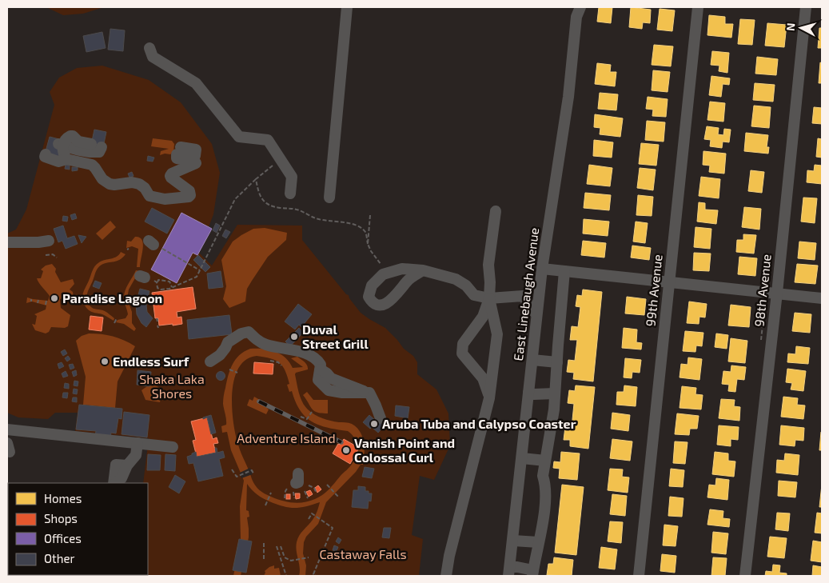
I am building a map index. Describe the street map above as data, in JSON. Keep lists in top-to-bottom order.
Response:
{
  "streets": {
    "street": ["99th Avenue", "98th Avenue", "East Linebaugh Avenue"]
  },
  "parks": ["Shaka Laka Shores", "Adventure Island", "Castaway Falls"],
  "places": [
    "Paradise Lagoon",
    "Duval Street Grill",
    "Endless Surf",
    "Aruba Tuba and Calypso Coaster",
    "Vanish Point and Colossal Curl"
  ],
  "legend": [
    "Homes",
    "Shops",
    "Offices",
    "Other"
  ],
  "north": "left"
}
